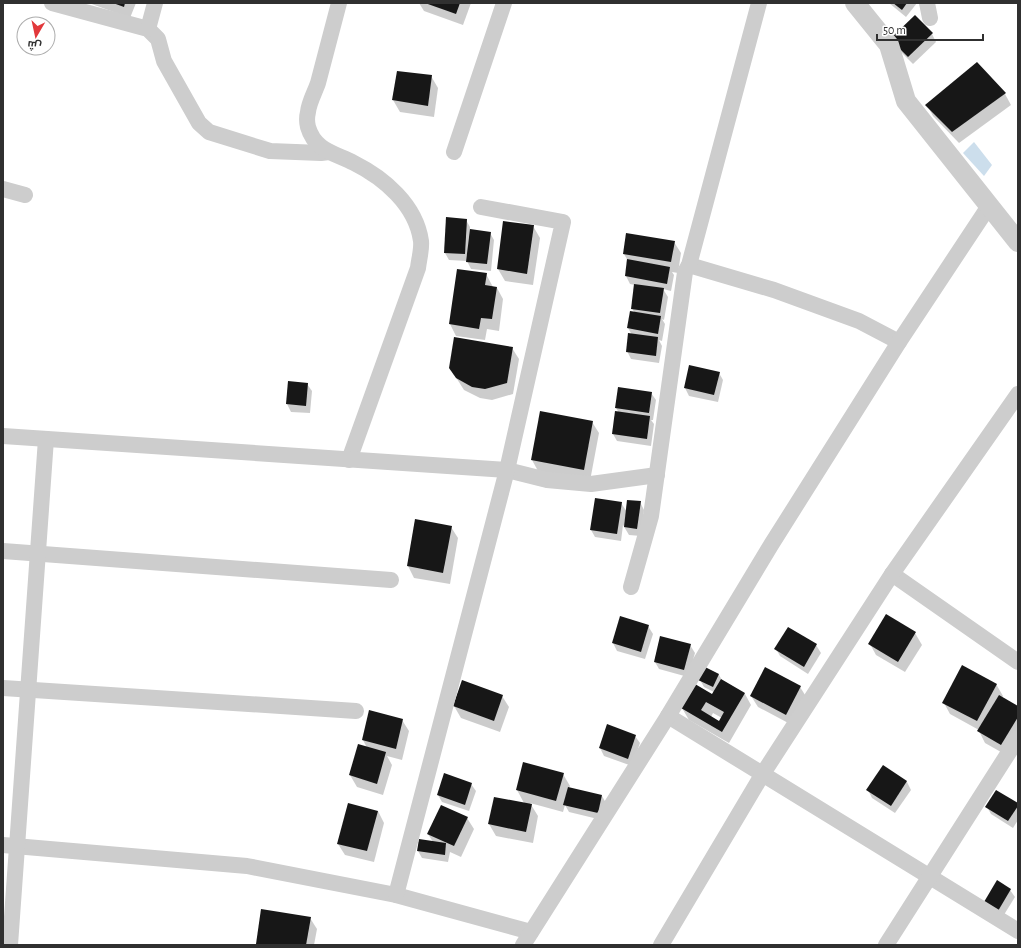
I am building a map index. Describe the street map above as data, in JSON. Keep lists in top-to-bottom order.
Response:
{
  "scale_bar": "50 m",
  "north": "bottom"
}
